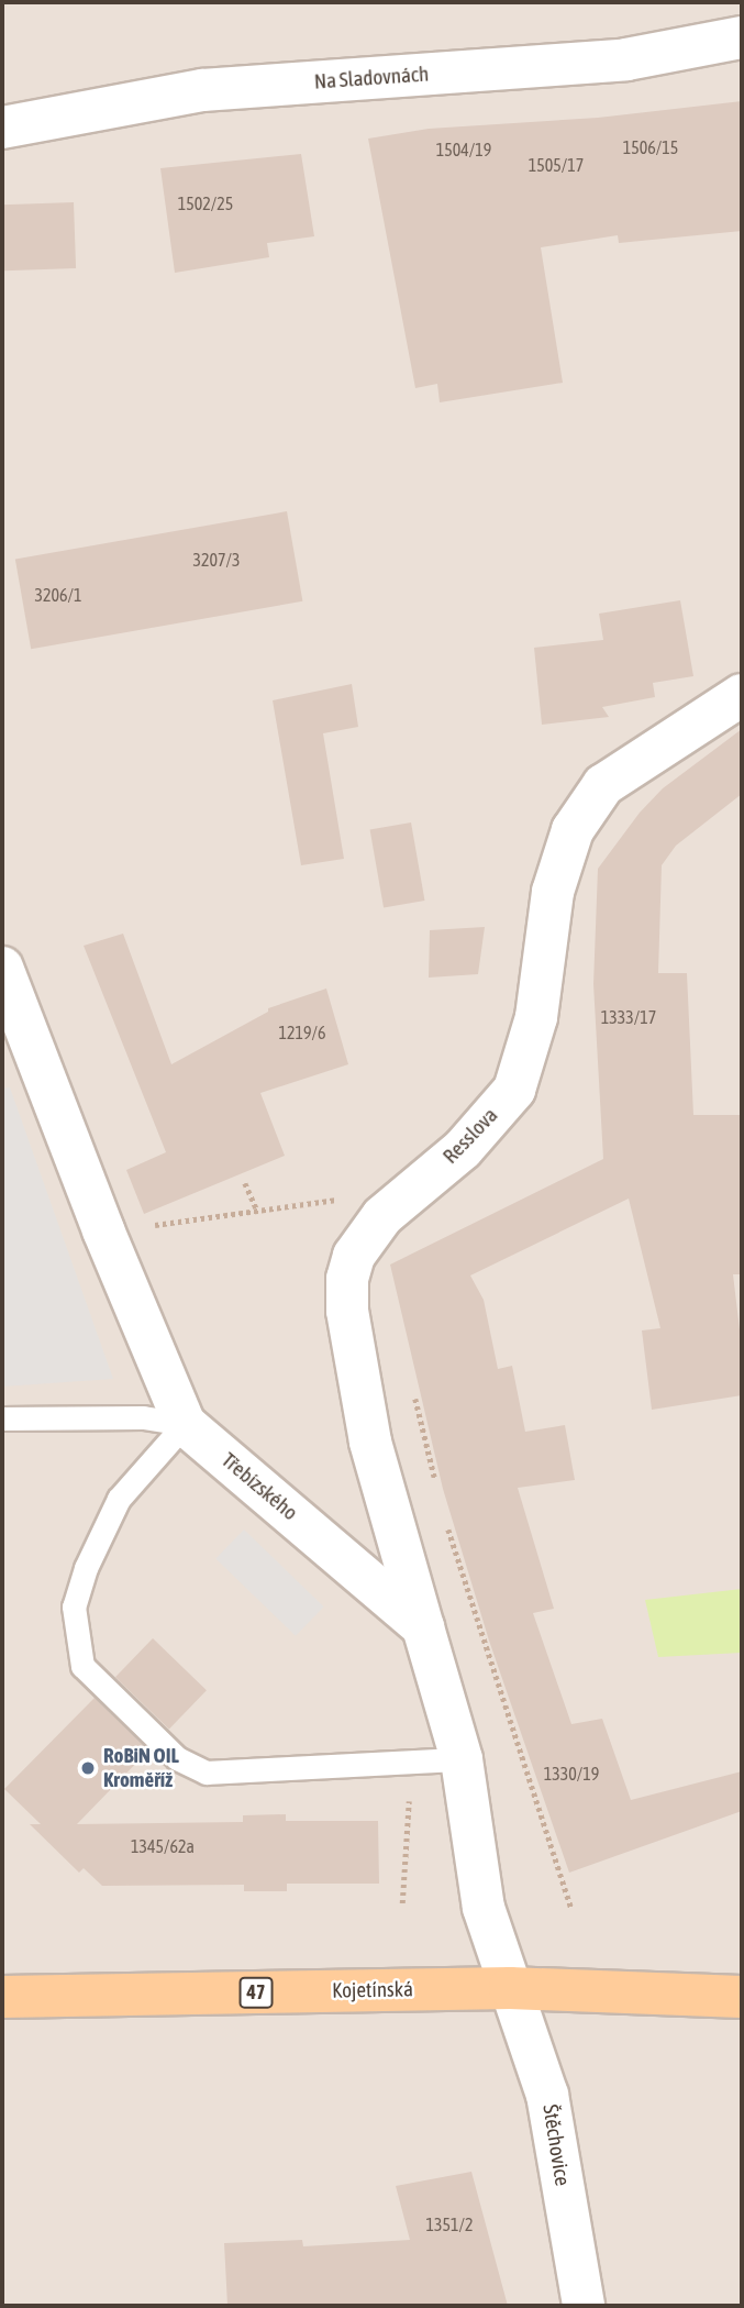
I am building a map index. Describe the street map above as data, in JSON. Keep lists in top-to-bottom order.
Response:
{
  "streets": {
    "main road": ["Kojetínská", "47"],
    "street": [
      "Na Sladovnách",
      "Resslova",
      "Třebízského",
      "Štěchovice"
    ]
  },
  "crossings": [
    ["Resslova", "Třebízského"],
    ["Kojetínská", "Štěchovice"]
  ],
  "places": ["RoBiN OIL Kroměříž"],
  "house_numbers": [
    "1506/15",
    "1504/19",
    "1505/17",
    "1502/25",
    "3207/3",
    "3206/1",
    "1333/17",
    "1219/6",
    "1330/19",
    "1345/62a",
    "1351/2"
  ]
}
